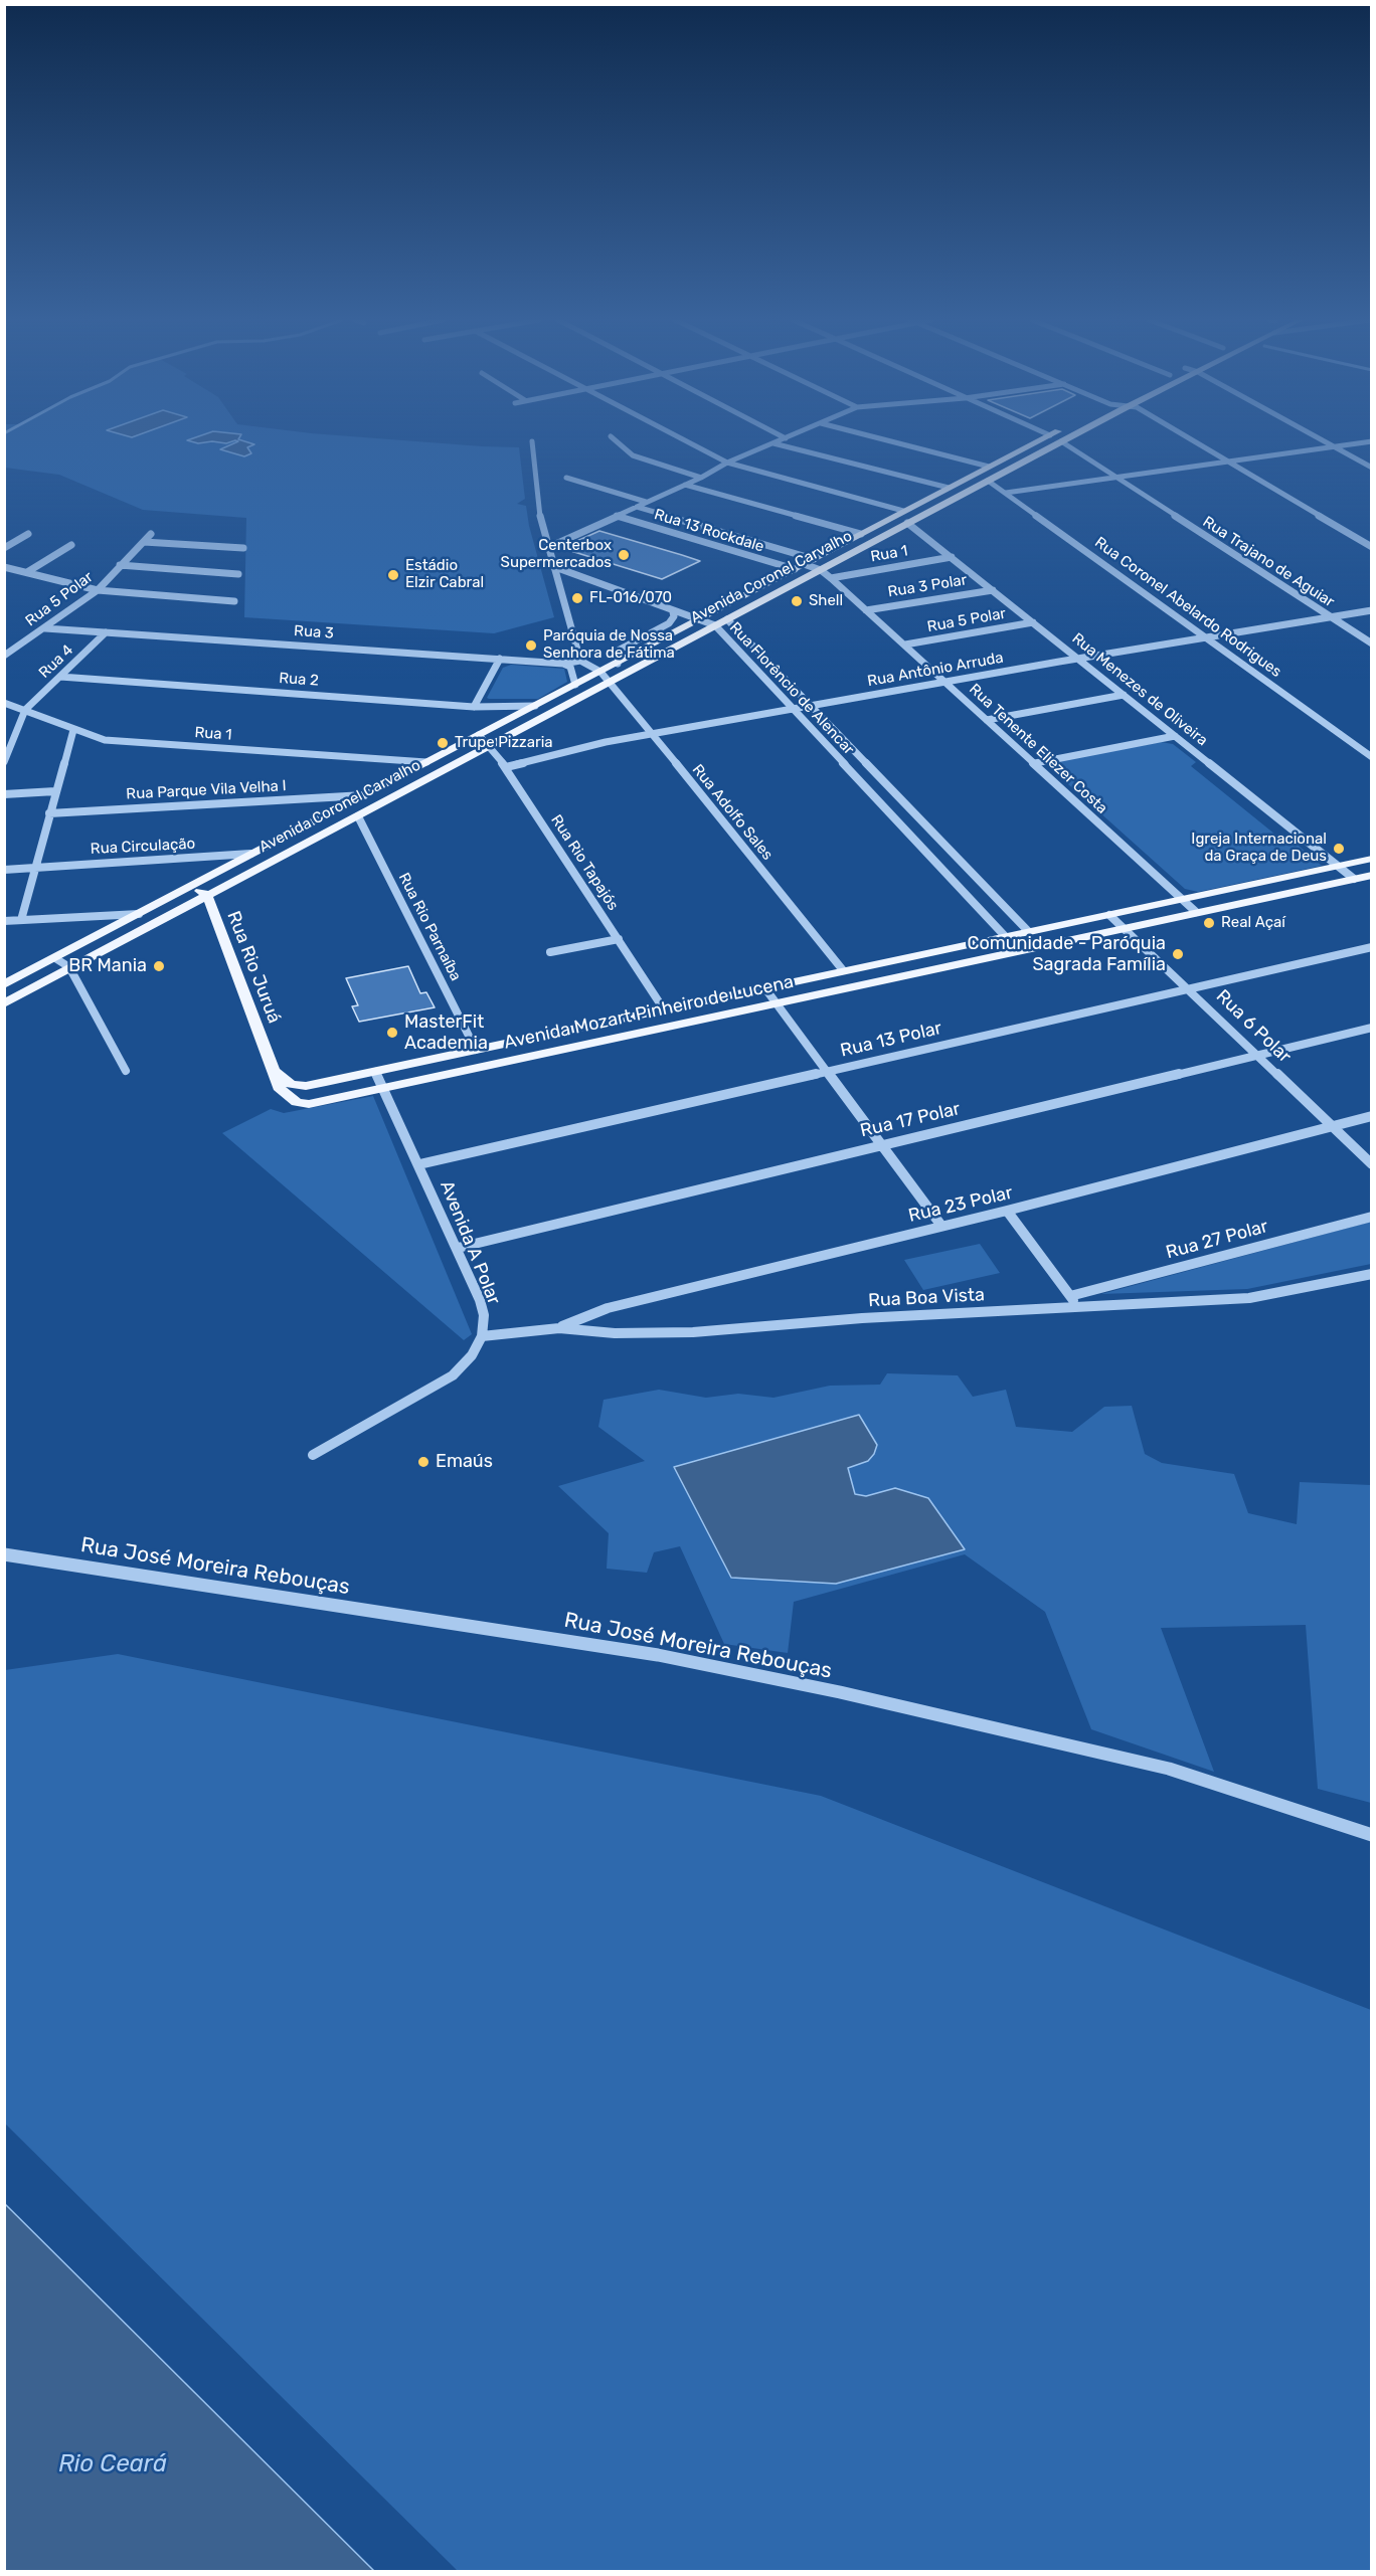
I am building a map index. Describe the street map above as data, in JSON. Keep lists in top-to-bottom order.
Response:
{
  "streets": {
    "main road": ["Avenida Coronel Carvalho", "Rua Rio Juruá", "Avenida Mozart Pinheiro de Lucena"],
    "street": [
      "Rua 13 Rockdale",
      "Rua 1",
      "Rua Trajano de Aguiar",
      "Rua 3 Polar",
      "Rua 5 Polar",
      "Rua Coronel Abelardo Rodrigues",
      "Rua 3",
      "Rua 4",
      "Rua Antônio Arruda",
      "Rua 2",
      "Rua Florêncio de Alencar",
      "Rua Menezes de Oliveira",
      "Rua Tenente Eliezer Costa",
      "Rua Parque Vila Velha I",
      "Rua Adolfo Sales",
      "Rua Circulação",
      "Rua Rio Tapajós",
      "Rua Rio Parnaíba",
      "Rua 6 Polar",
      "Rua 13 Polar",
      "Rua 17 Polar",
      "Rua 23 Polar",
      "Rua 27 Polar",
      "Avenida A Polar",
      "Rua Boa Vista",
      "Rua José Moreira Rebouças"
    ]
  },
  "crossings": [
    ["Rua 13 Rockdale", "Avenida Coronel Carvalho"],
    ["Rua 1", "Avenida Coronel Carvalho"],
    ["Rua 1", "Rua 4"],
    ["Rua 1", "Rua Menezes de Oliveira"],
    ["Rua 1", "Rua Tenente Eliezer Costa"],
    ["Rua Trajano de Aguiar", "Avenida Coronel Carvalho"],
    ["Rua Trajano de Aguiar", "Rua Antônio Arruda"],
    ["Avenida Coronel Carvalho", "Rua Coronel Abelardo Rodrigues"],
    ["Avenida Coronel Carvalho", "Rua 2"],
    ["Avenida Coronel Carvalho", "Rua Florêncio de Alencar"],
    ["Avenida Coronel Carvalho", "Rua Menezes de Oliveira"],
    ["Avenida Coronel Carvalho", "Rua Tenente Eliezer Costa"],
    ["Avenida Coronel Carvalho", "Rua Parque Vila Velha I"],
    ["Avenida Coronel Carvalho", "Rua Adolfo Sales"],
    ["Avenida Coronel Carvalho", "Rua Circulação"],
    ["Avenida Coronel Carvalho", "Rua Rio Tapajós"],
    ["Avenida Coronel Carvalho", "Rua Rio Parnaíba"],
    ["Avenida Coronel Carvalho", "Rua Rio Juruá"],
    ["Rua 3 Polar", "Rua Menezes de Oliveira"],
    ["Rua 3 Polar", "Rua Tenente Eliezer Costa"],
    ["Rua 5 Polar", "Rua 3"],
    ["Rua 5 Polar", "Rua Menezes de Oliveira"],
    ["Rua 5 Polar", "Rua Tenente Eliezer Costa"],
    ["Rua Coronel Abelardo Rodrigues", "Rua Antônio Arruda"],
    ["Rua 3", "Rua 4"],
    ["Rua 3", "Rua Adolfo Sales"],
    ["Rua 4", "Rua 2"],
    ["Rua Antônio Arruda", "Rua Florêncio de Alencar"],
    ["Rua Antônio Arruda", "Rua Menezes de Oliveira"],
    ["Rua Antônio Arruda", "Rua Tenente Eliezer Costa"],
    ["Rua Antônio Arruda", "Rua Adolfo Sales"],
    ["Rua Antônio Arruda", "Rua Rio Tapajós"],
    ["Rua Florêncio de Alencar", "Avenida Mozart Pinheiro de Lucena"],
    ["Rua Menezes de Oliveira", "Avenida Mozart Pinheiro de Lucena"],
    ["Rua Tenente Eliezer Costa", "Avenida Mozart Pinheiro de Lucena"],
    ["Rua Adolfo Sales", "Avenida Mozart Pinheiro de Lucena"],
    ["Rua Rio Tapajós", "Avenida Mozart Pinheiro de Lucena"],
    ["Rua Rio Parnaíba", "Avenida Mozart Pinheiro de Lucena"],
    ["Rua Rio Juruá", "Avenida Mozart Pinheiro de Lucena"],
    ["Avenida Mozart Pinheiro de Lucena", "Rua 6 Polar"],
    ["Avenida Mozart Pinheiro de Lucena", "Avenida A Polar"],
    ["Rua 6 Polar", "Rua 13 Polar"],
    ["Rua 6 Polar", "Rua 17 Polar"],
    ["Rua 6 Polar", "Rua 23 Polar"],
    ["Rua 13 Polar", "Avenida A Polar"],
    ["Rua 17 Polar", "Avenida A Polar"],
    ["Rua 23 Polar", "Rua Boa Vista"],
    ["Rua 27 Polar", "Rua Boa Vista"],
    ["Avenida A Polar", "Rua Boa Vista"]
  ],
  "water": ["Rio Ceará"],
  "places": [
    "Centerbox Supermercados",
    "Estádio Elzir Cabral",
    "FL-016/070",
    "Shell",
    "Paróquia de Nossa Senhora de Fátima",
    "Trupe Pizzaria",
    "Igreja Internacional da Graça de Deus",
    "Real Açaí",
    "Comunidade - Paróquia Sagrada Família",
    "BR Mania",
    "MasterFit Academia",
    "Emaús"
  ]
}
